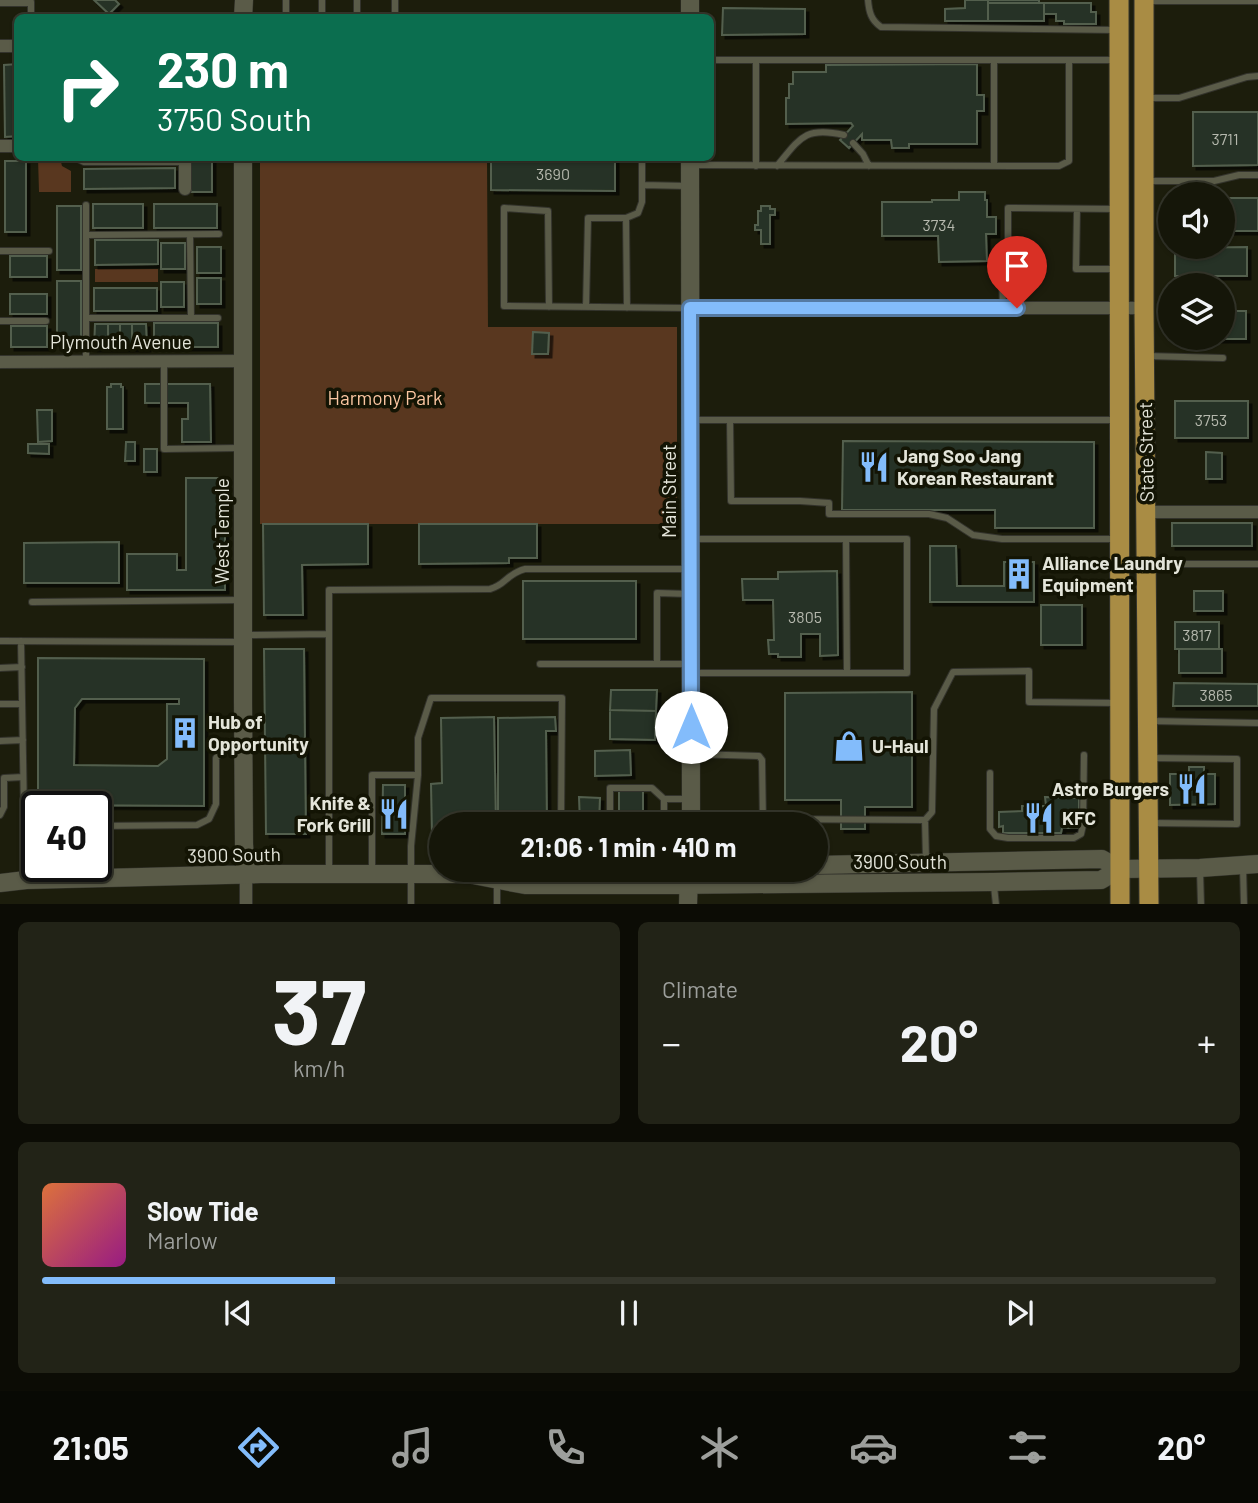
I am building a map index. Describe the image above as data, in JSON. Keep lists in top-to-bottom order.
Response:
{
  "streets": {
    "main road": [
      "State Street",
      "Main Street",
      "West Temple",
      "3900 South"
    ],
    "street": ["Plymouth Avenue"]
  },
  "crossings": [
    ["Plymouth Avenue", "West Temple"],
    ["State Street", "3900 South"],
    ["West Temple", "3900 South"]
  ],
  "parks": ["Harmony Park"],
  "places": {
    "restaurant": [
      "Jang Soo Jang Korean Restaurant",
      "Astro Burgers",
      "Knife & Fork Grill",
      "KFC"
    ],
    "building": ["Alliance Laundry Equipment", "Hub of Opportunity"],
    "shop": ["U-Haul"]
  },
  "house_numbers": [
    "3711",
    "3690",
    "3734",
    "3753",
    "3805",
    "3817",
    "3865"
  ],
  "page": {
    "turn": ["230 m", "3750 South"],
    "limit": "40",
    "trip": "21:06 · 1 min · 410 m",
    "tile": [
      ["37", "km/h"],
      "Climate"
    ],
    "heat": ["−", "20°", "+"],
    "song": ["Slow Tide", "Marlow"],
    "tabs": ["21:05", "20°"]
  }
}
